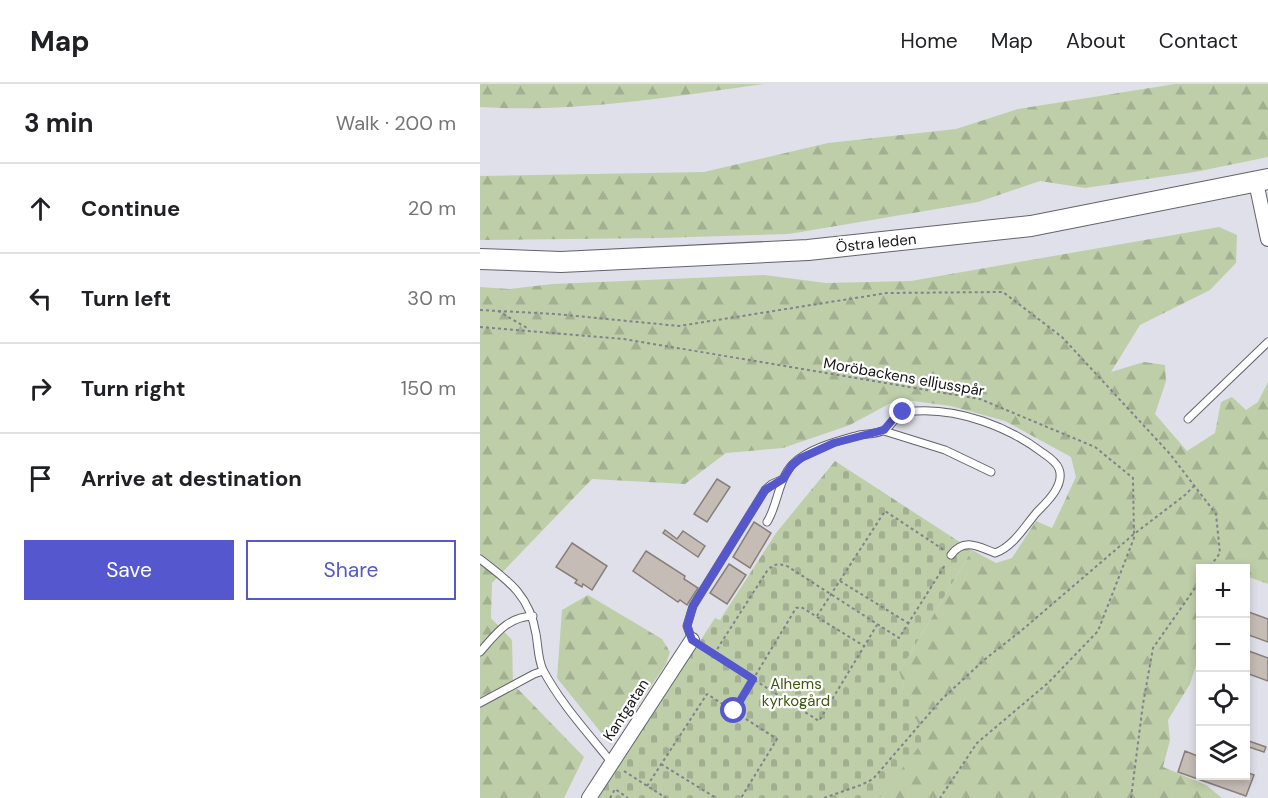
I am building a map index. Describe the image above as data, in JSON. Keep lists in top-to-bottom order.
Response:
{
  "streets": {
    "street": ["Östra leden", "Kantgatan"],
    "path": ["Moröbackens elljusspår"]
  },
  "parks": ["Alhems kyrkogård"],
  "page": {
    "header": "Map",
    "nav": [
      "Home",
      "Map",
      "About",
      "Contact"
    ],
    "heading": ["3 min", "Walk · 200 m"],
    "list": [
      ["Continue", "20 m"],
      ["Turn left", "30 m"],
      ["Turn right", "150 m"],
      "Arrive at destination"
    ],
    "buttons": ["Save", "Share"],
    "map_buttons": ["+", "−"]
  }
}
